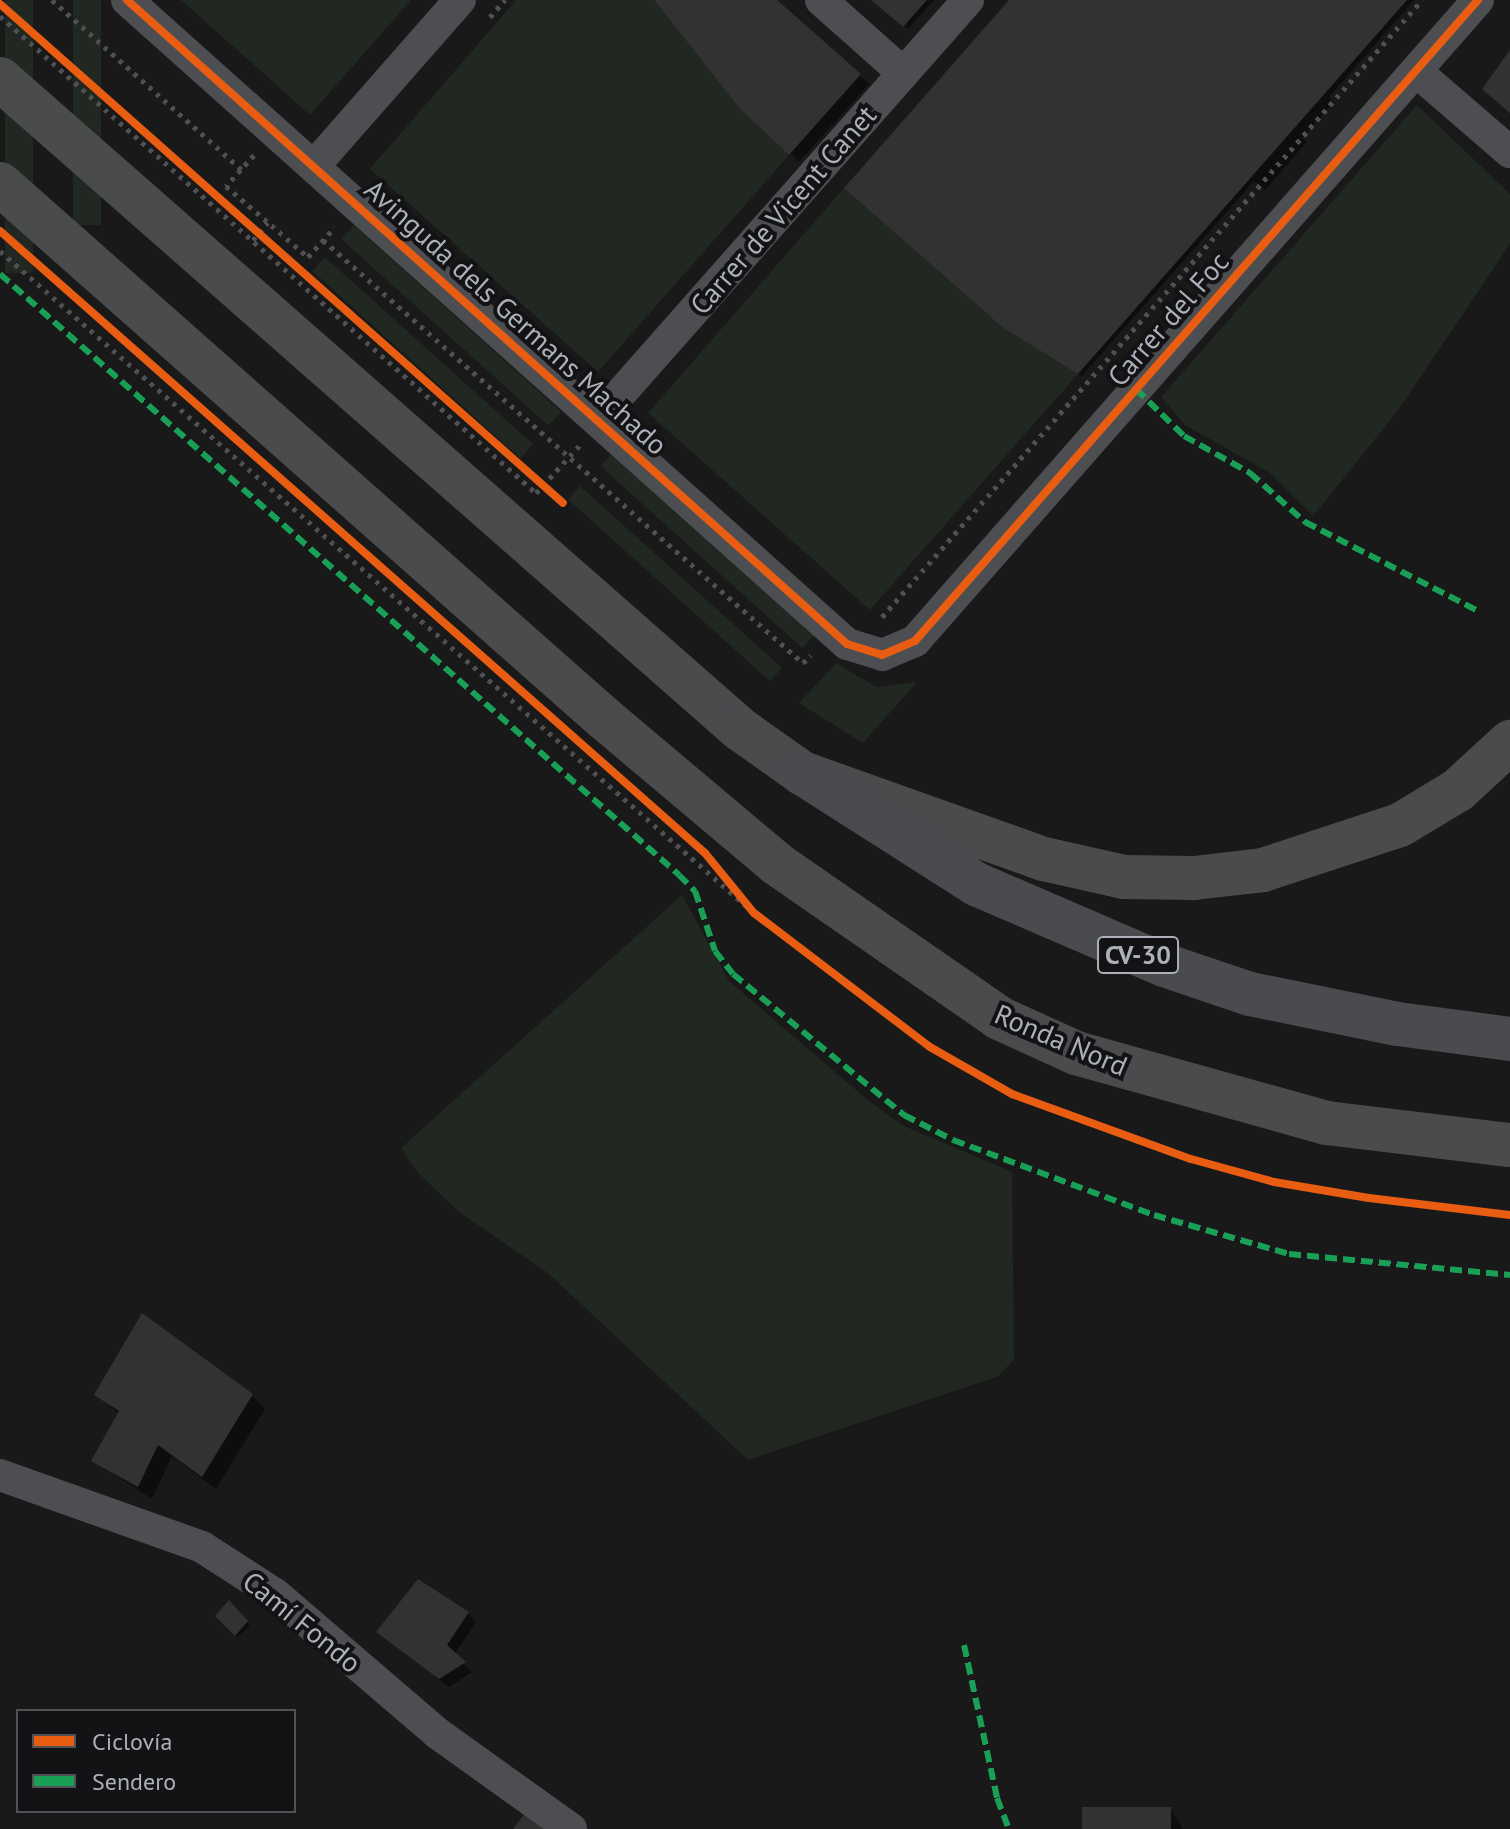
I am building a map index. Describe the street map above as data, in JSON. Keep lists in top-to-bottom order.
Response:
{
  "streets": {
    "highway": ["CV-30"],
    "main road": ["Ronda Nord"],
    "street": [
      "Carrer de Vicent Canet",
      "Avinguda dels Germans Machado",
      "Carrer del Foc",
      "Camí Fondo"
    ]
  },
  "crossings": [
    ["Carrer de Vicent Canet", "Avinguda dels Germans Machado"],
    ["Avinguda dels Germans Machado", "Carrer del Foc"]
  ],
  "legend": ["Ciclovía", "Sendero"]
}
